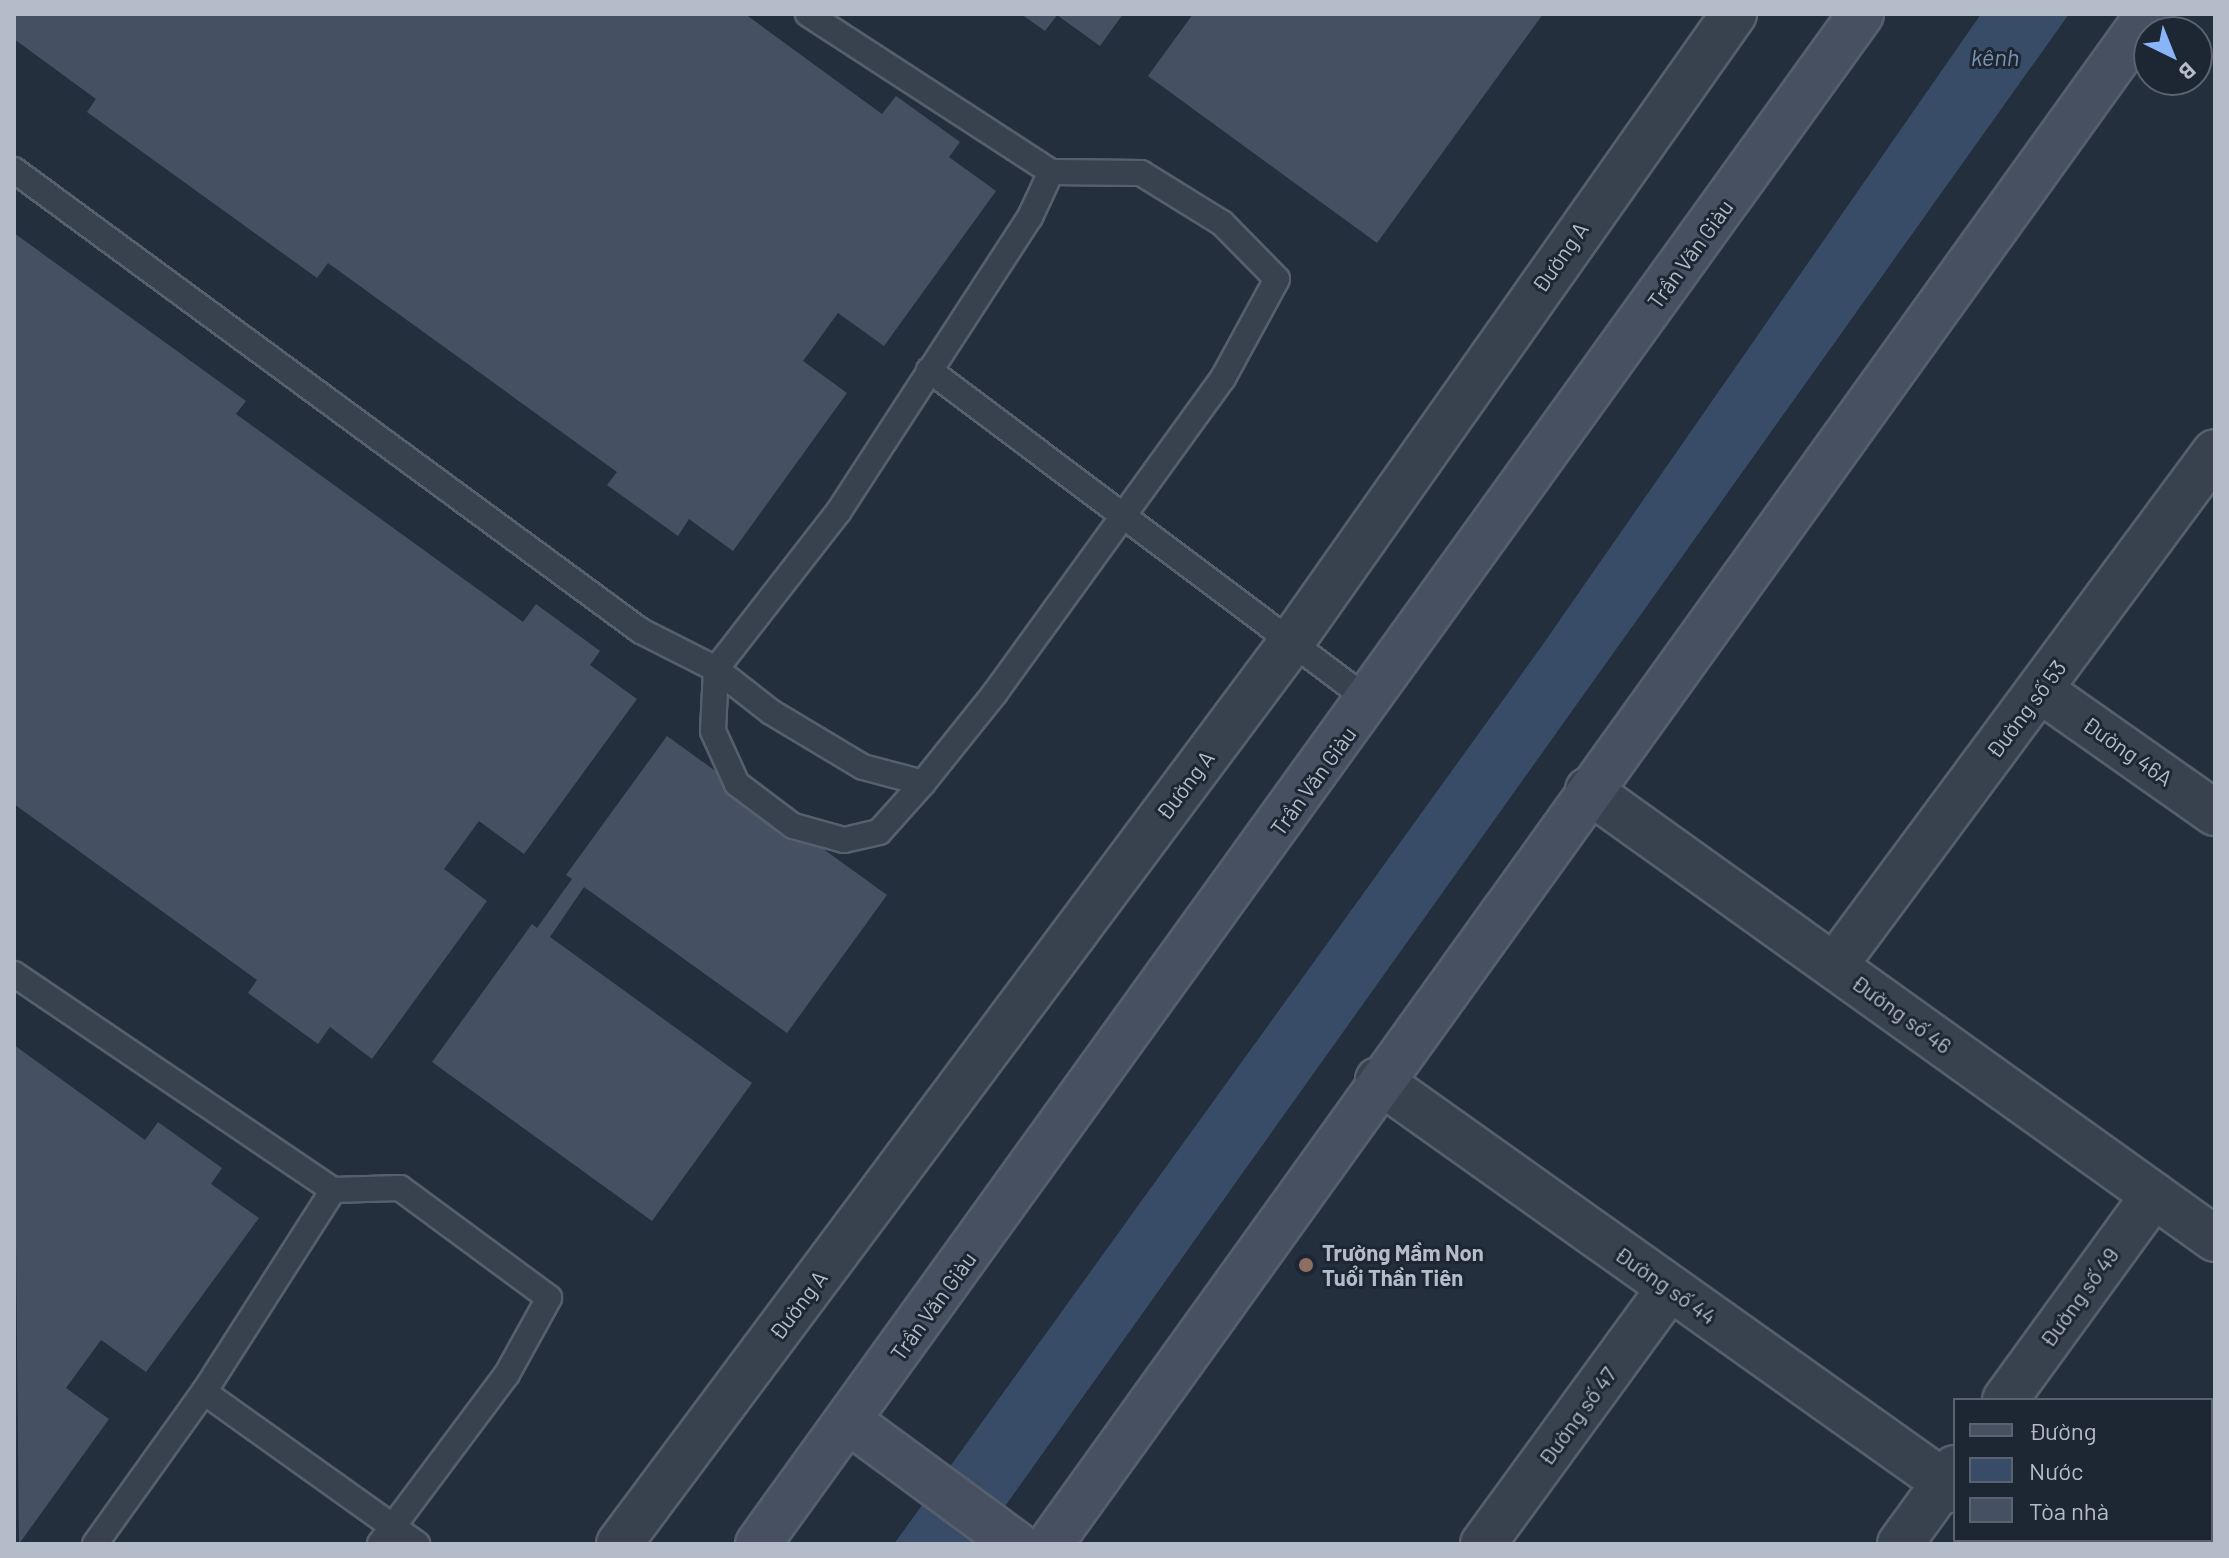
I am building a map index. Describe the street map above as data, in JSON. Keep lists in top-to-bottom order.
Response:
{
  "streets": {
    "main road": ["Trần Văn Giàu"],
    "street": [
      "Đường A",
      "Đường số 53",
      "Đường 46A",
      "Đường số 46",
      "Đường số 44",
      "Đường số 49",
      "Đường số 47"
    ]
  },
  "crossings": [
    ["Đường số 53", "Đường 46A"],
    ["Đường số 53", "Đường số 46"],
    ["Đường số 46", "Đường số 49"],
    ["Đường số 44", "Đường số 47"]
  ],
  "water": ["kênh"],
  "places": ["Trường Mầm Non Tuổi Thần Tiên"],
  "legend": ["Đường", "Nước", "Tòa nhà"],
  "north": "bottom right"
}
